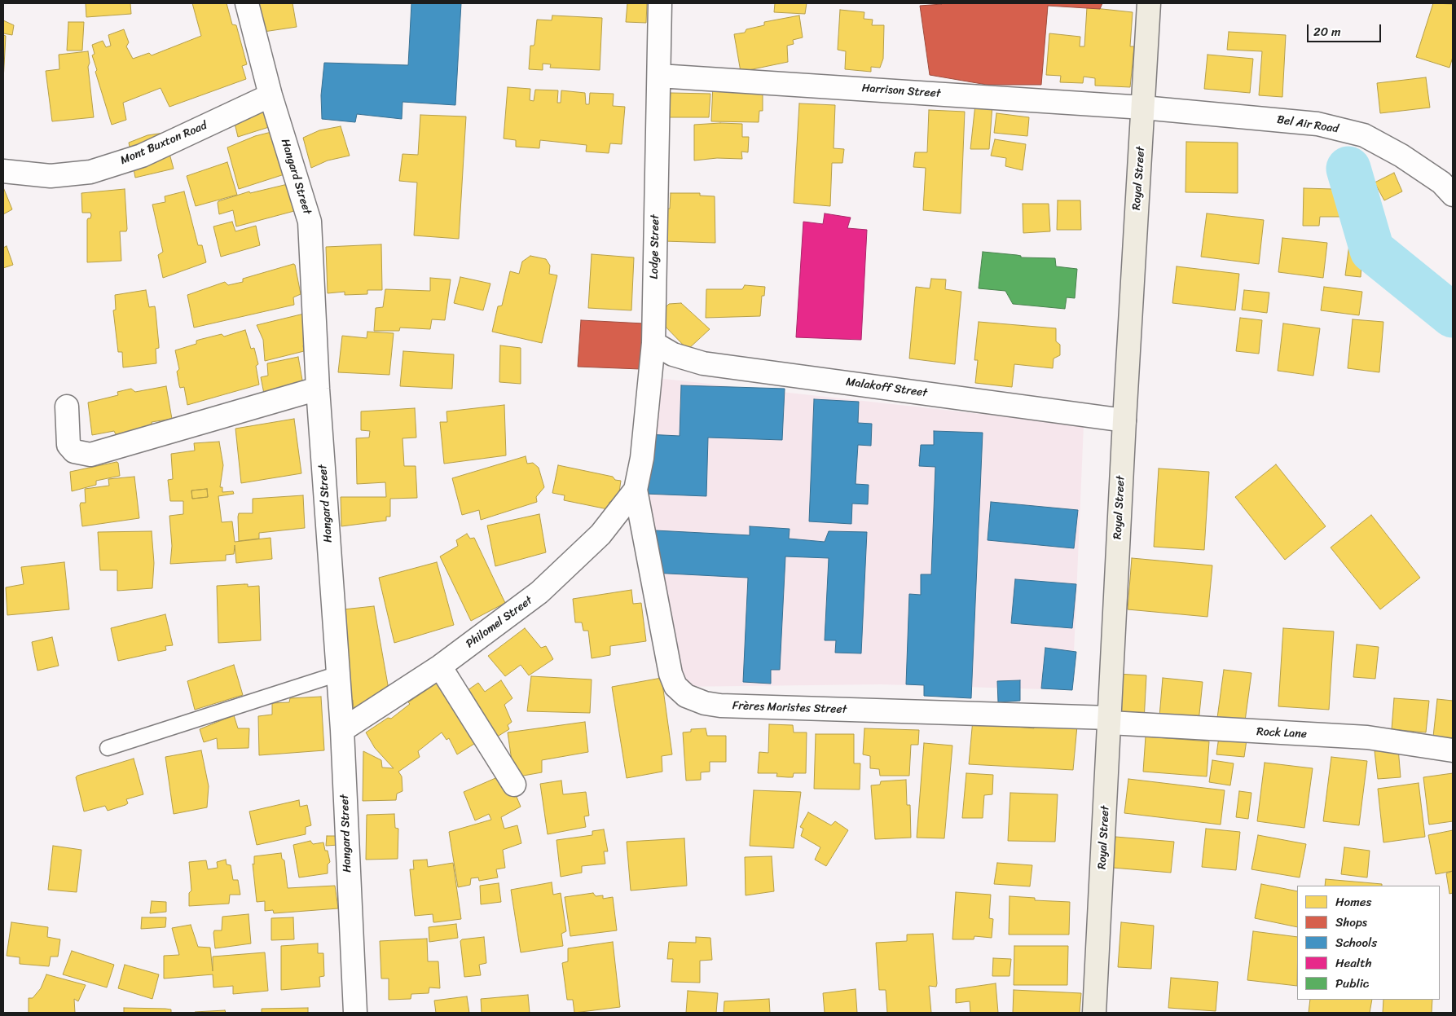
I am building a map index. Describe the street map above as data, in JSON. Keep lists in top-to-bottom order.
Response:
{
  "streets": {
    "main road": ["Royal Street"],
    "street": [
      "Harrison Street",
      "Bel Air Road",
      "Mont Buxton Road",
      "Hangard Street",
      "Lodge Street",
      "Malakoff Street",
      "Philomel Street",
      "Frères Maristes Street",
      "Rock Lane"
    ]
  },
  "crossings": [
    ["Harrison Street", "Bel Air Road"],
    ["Harrison Street", "Royal Street"],
    ["Harrison Street", "Lodge Street"],
    ["Bel Air Road", "Royal Street"],
    ["Mont Buxton Road", "Hangard Street"],
    ["Hangard Street", "Philomel Street"],
    ["Royal Street", "Malakoff Street"],
    ["Royal Street", "Frères Maristes Street"],
    ["Royal Street", "Rock Lane"],
    ["Lodge Street", "Malakoff Street"],
    ["Lodge Street", "Philomel Street"],
    ["Lodge Street", "Frères Maristes Street"],
    ["Philomel Street", "Frères Maristes Street"],
    ["Frères Maristes Street", "Rock Lane"]
  ],
  "legend": [
    "Homes",
    "Shops",
    "Schools",
    "Health",
    "Public"
  ],
  "scale_bar": "20 m"
}
